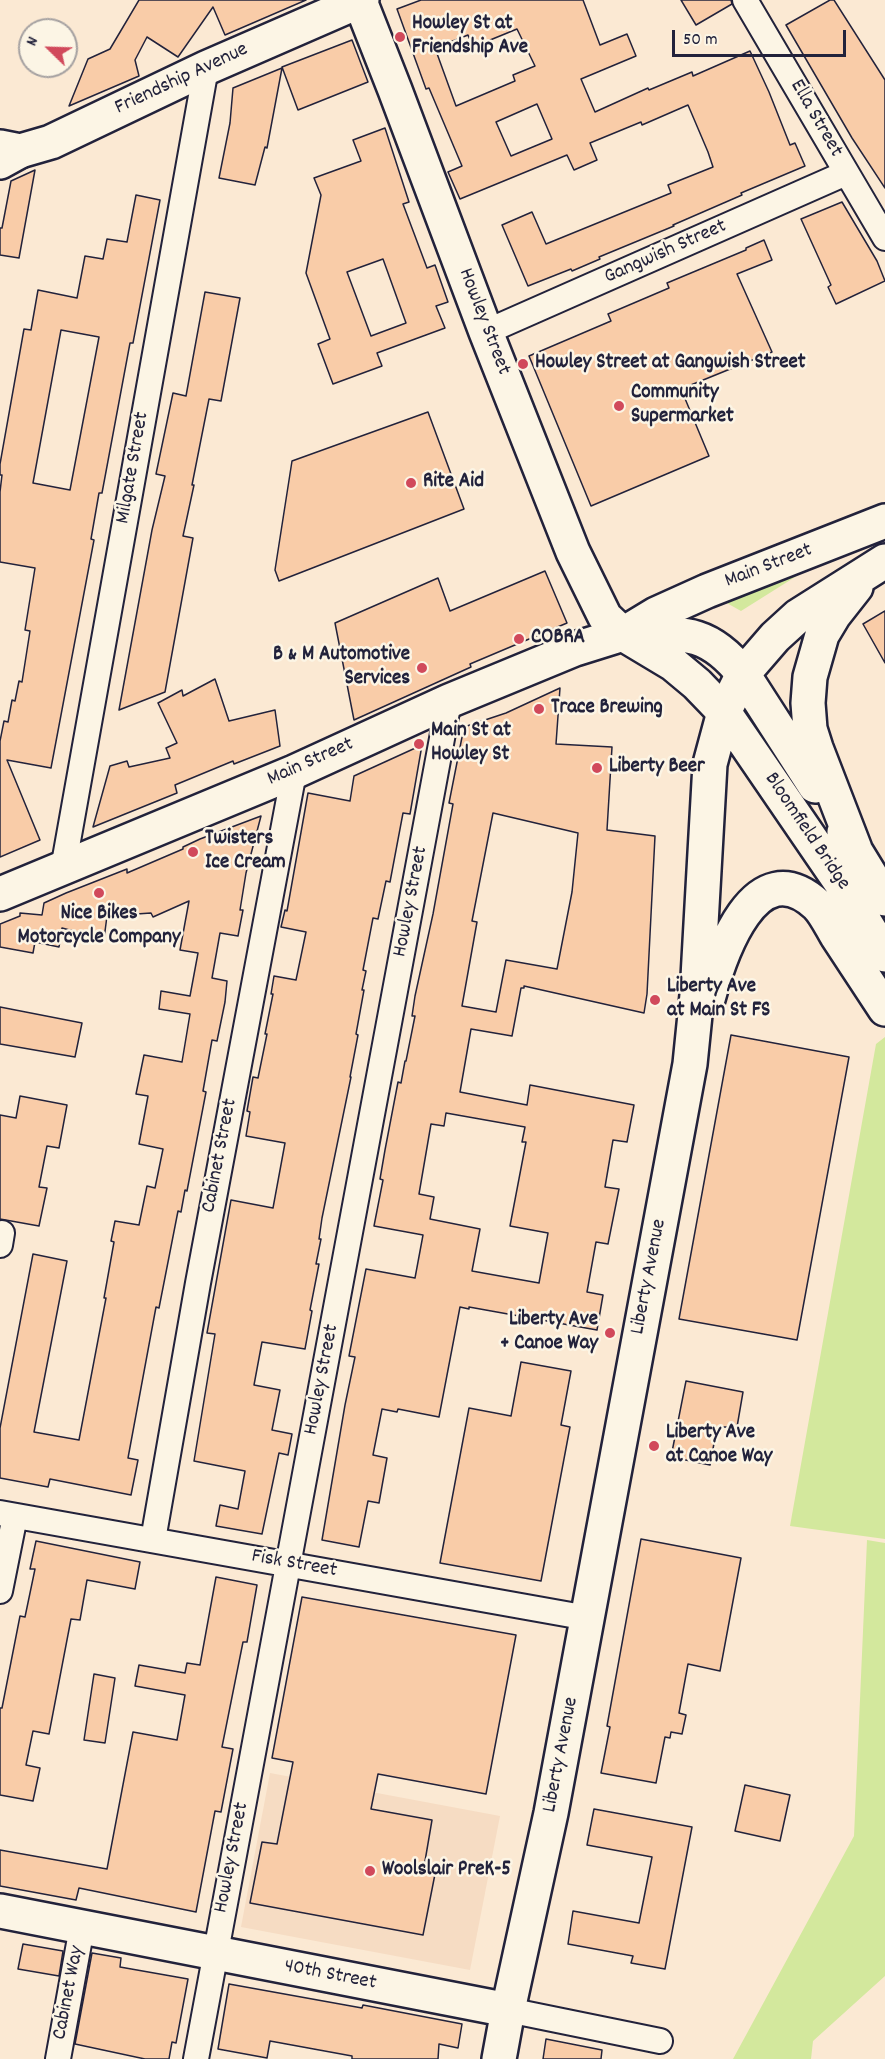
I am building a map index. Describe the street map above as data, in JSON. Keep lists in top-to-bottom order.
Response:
{
  "streets": {
    "main road": [
      "Friendship Avenue",
      "Howley Street",
      "Main Street",
      "Bloomfield Bridge",
      "Liberty Avenue",
      "40th Street"
    ],
    "street": [
      "Ella Street",
      "Gangwish Street",
      "Milgate Street",
      "Cabinet Street",
      "Fisk Street",
      "Cabinet Way"
    ]
  },
  "crossings": [
    ["Friendship Avenue", "Howley Street"],
    ["Friendship Avenue", "Milgate Street"],
    ["Ella Street", "Gangwish Street"],
    ["Gangwish Street", "Howley Street"],
    ["Howley Street", "Main Street"],
    ["Howley Street", "Fisk Street"],
    ["Howley Street", "40th Street"],
    ["Milgate Street", "Main Street"],
    ["Main Street", "Bloomfield Bridge"],
    ["Main Street", "Cabinet Street"],
    ["Main Street", "Liberty Avenue"],
    ["Bloomfield Bridge", "Liberty Avenue"],
    ["Cabinet Street", "Fisk Street"],
    ["Liberty Avenue", "Fisk Street"],
    ["Liberty Avenue", "40th Street"],
    ["40th Street", "Cabinet Way"]
  ],
  "places": [
    "Howley St at Friendship Ave",
    "Howley Street at Gangwish Street",
    "Community Supermarket",
    "Rite Aid",
    "COBRA",
    "B & M Automotive Services",
    "Trace Brewing",
    "Main St at Howley St",
    "Liberty Beer",
    "Twisters Ice Cream",
    "Nice Bikes Motorcycle Company",
    "Liberty Ave at Main St FS",
    "Liberty Ave + Canoe Way",
    "Liberty Ave at Canoe Way",
    "Woolslair PreK-5"
  ],
  "scale_bar": "50 m",
  "north": "top left"
}
